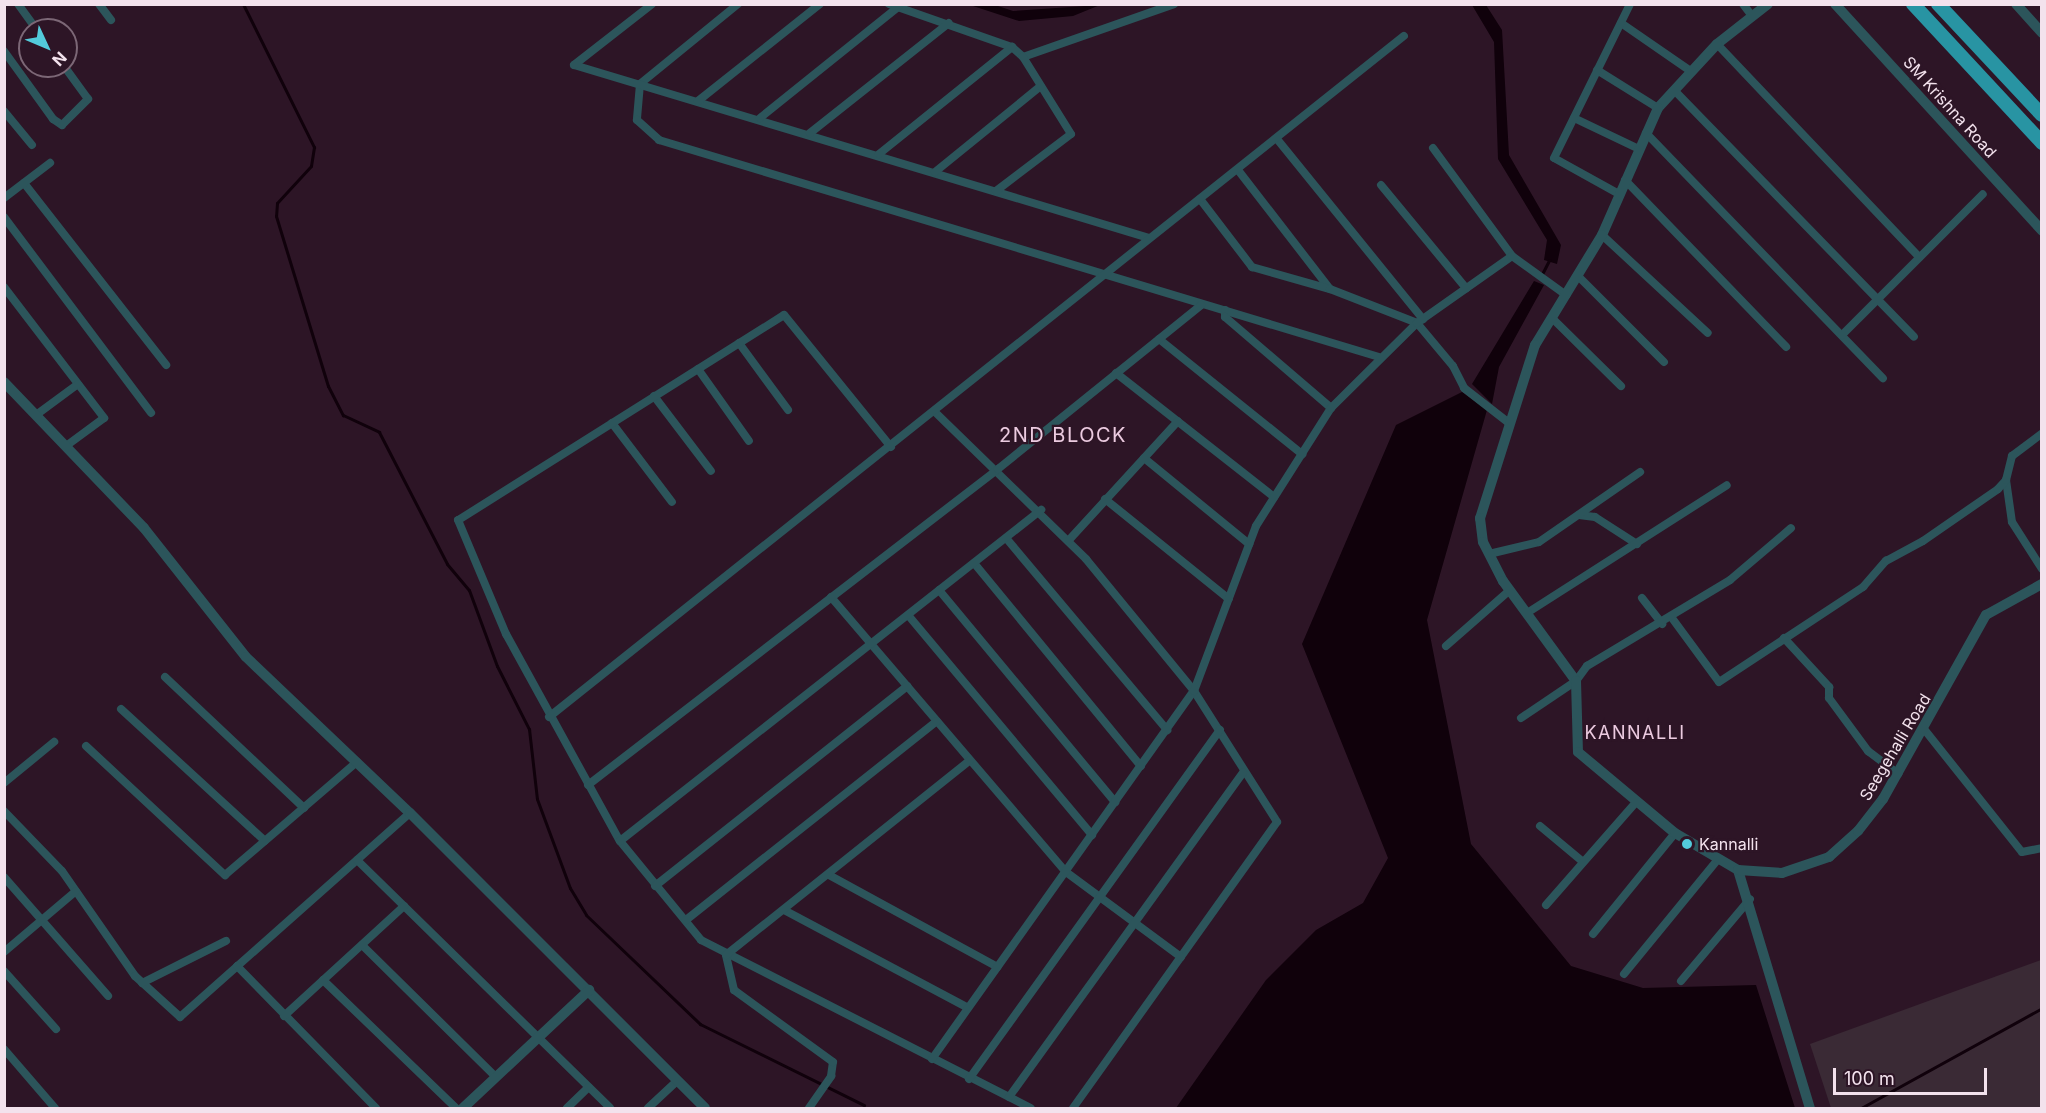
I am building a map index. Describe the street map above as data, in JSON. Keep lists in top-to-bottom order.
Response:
{
  "streets": {
    "street": ["SM Krishna Road", "Seegehalli Road"]
  },
  "districts": ["2ND BLOCK", "KANNALLI"],
  "places": ["Kannalli"],
  "scale_bar": "100 m",
  "north": "bottom right"
}
